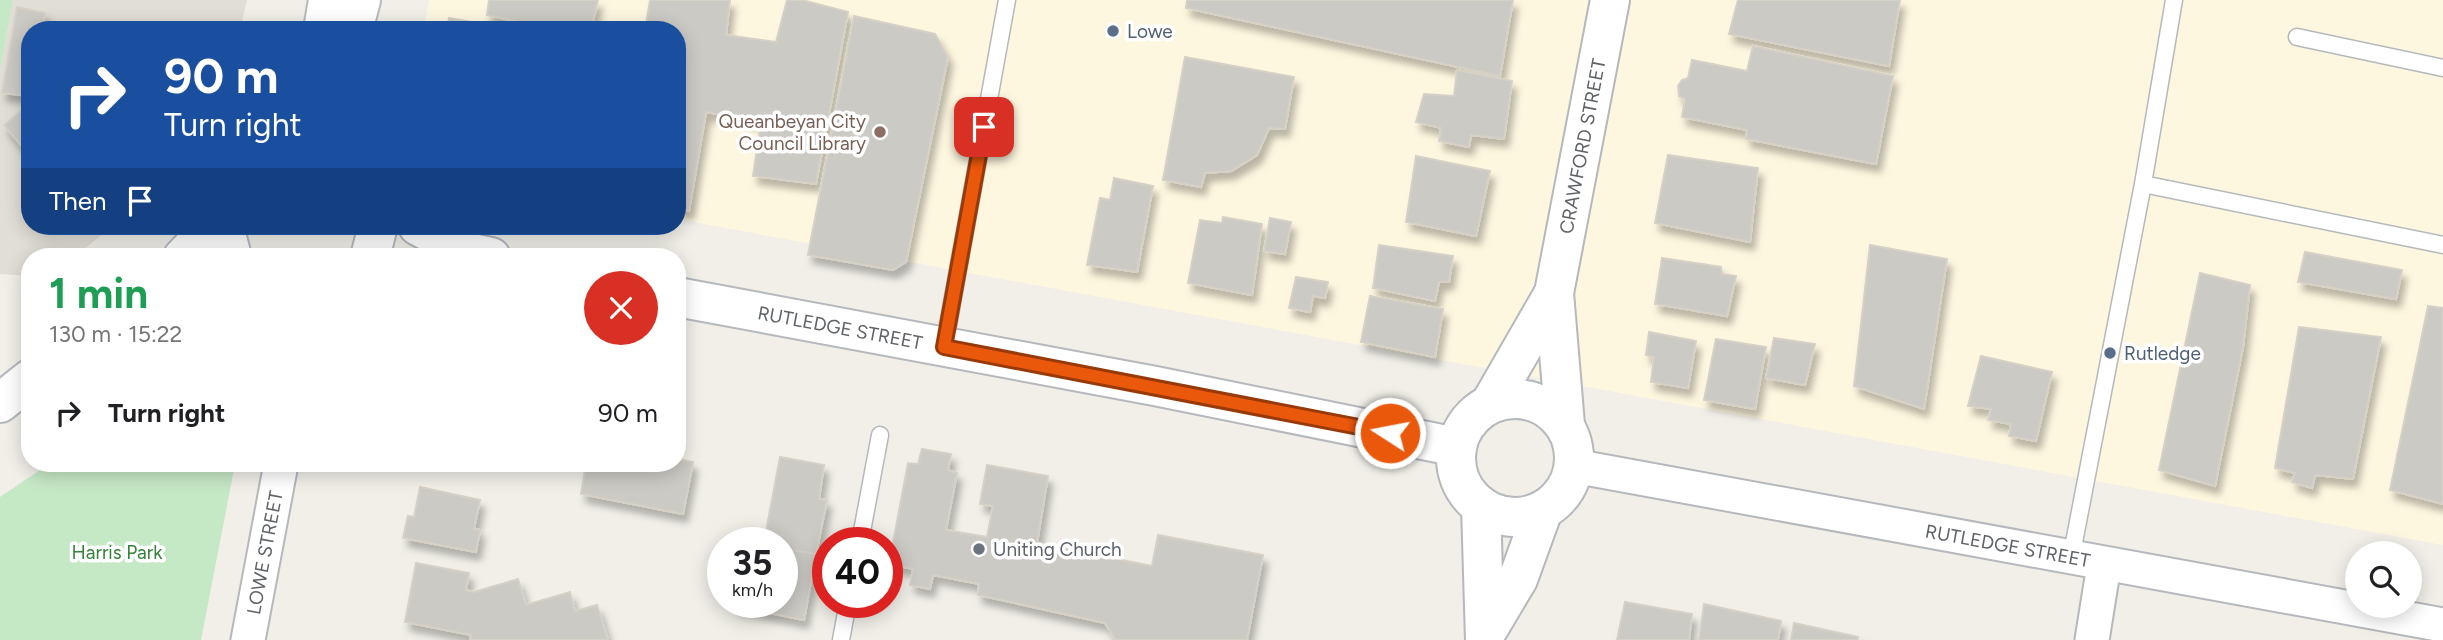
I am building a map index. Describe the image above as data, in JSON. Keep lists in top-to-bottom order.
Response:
{
  "streets": {
    "street": ["CRAWFORD STREET", "RUTLEDGE STREET", "LOWE STREET"]
  },
  "crossings": [
    ["CRAWFORD STREET", "RUTLEDGE STREET"]
  ],
  "parks": ["Harris Park"],
  "places": [
    "Lowe",
    "Queanbeyan City Council Library",
    "Rutledge",
    "Uniting Church"
  ],
  "page": {
    "turn": ["90 m", "Turn right"],
    "then": "Then",
    "heading": ["1 min", "130 m · 15:22"],
    "list": [
      {
        "name": "Turn right",
        "value": "90 m"
      }
    ],
    "speed": "35 km/h",
    "limit": "40"
  }
}
